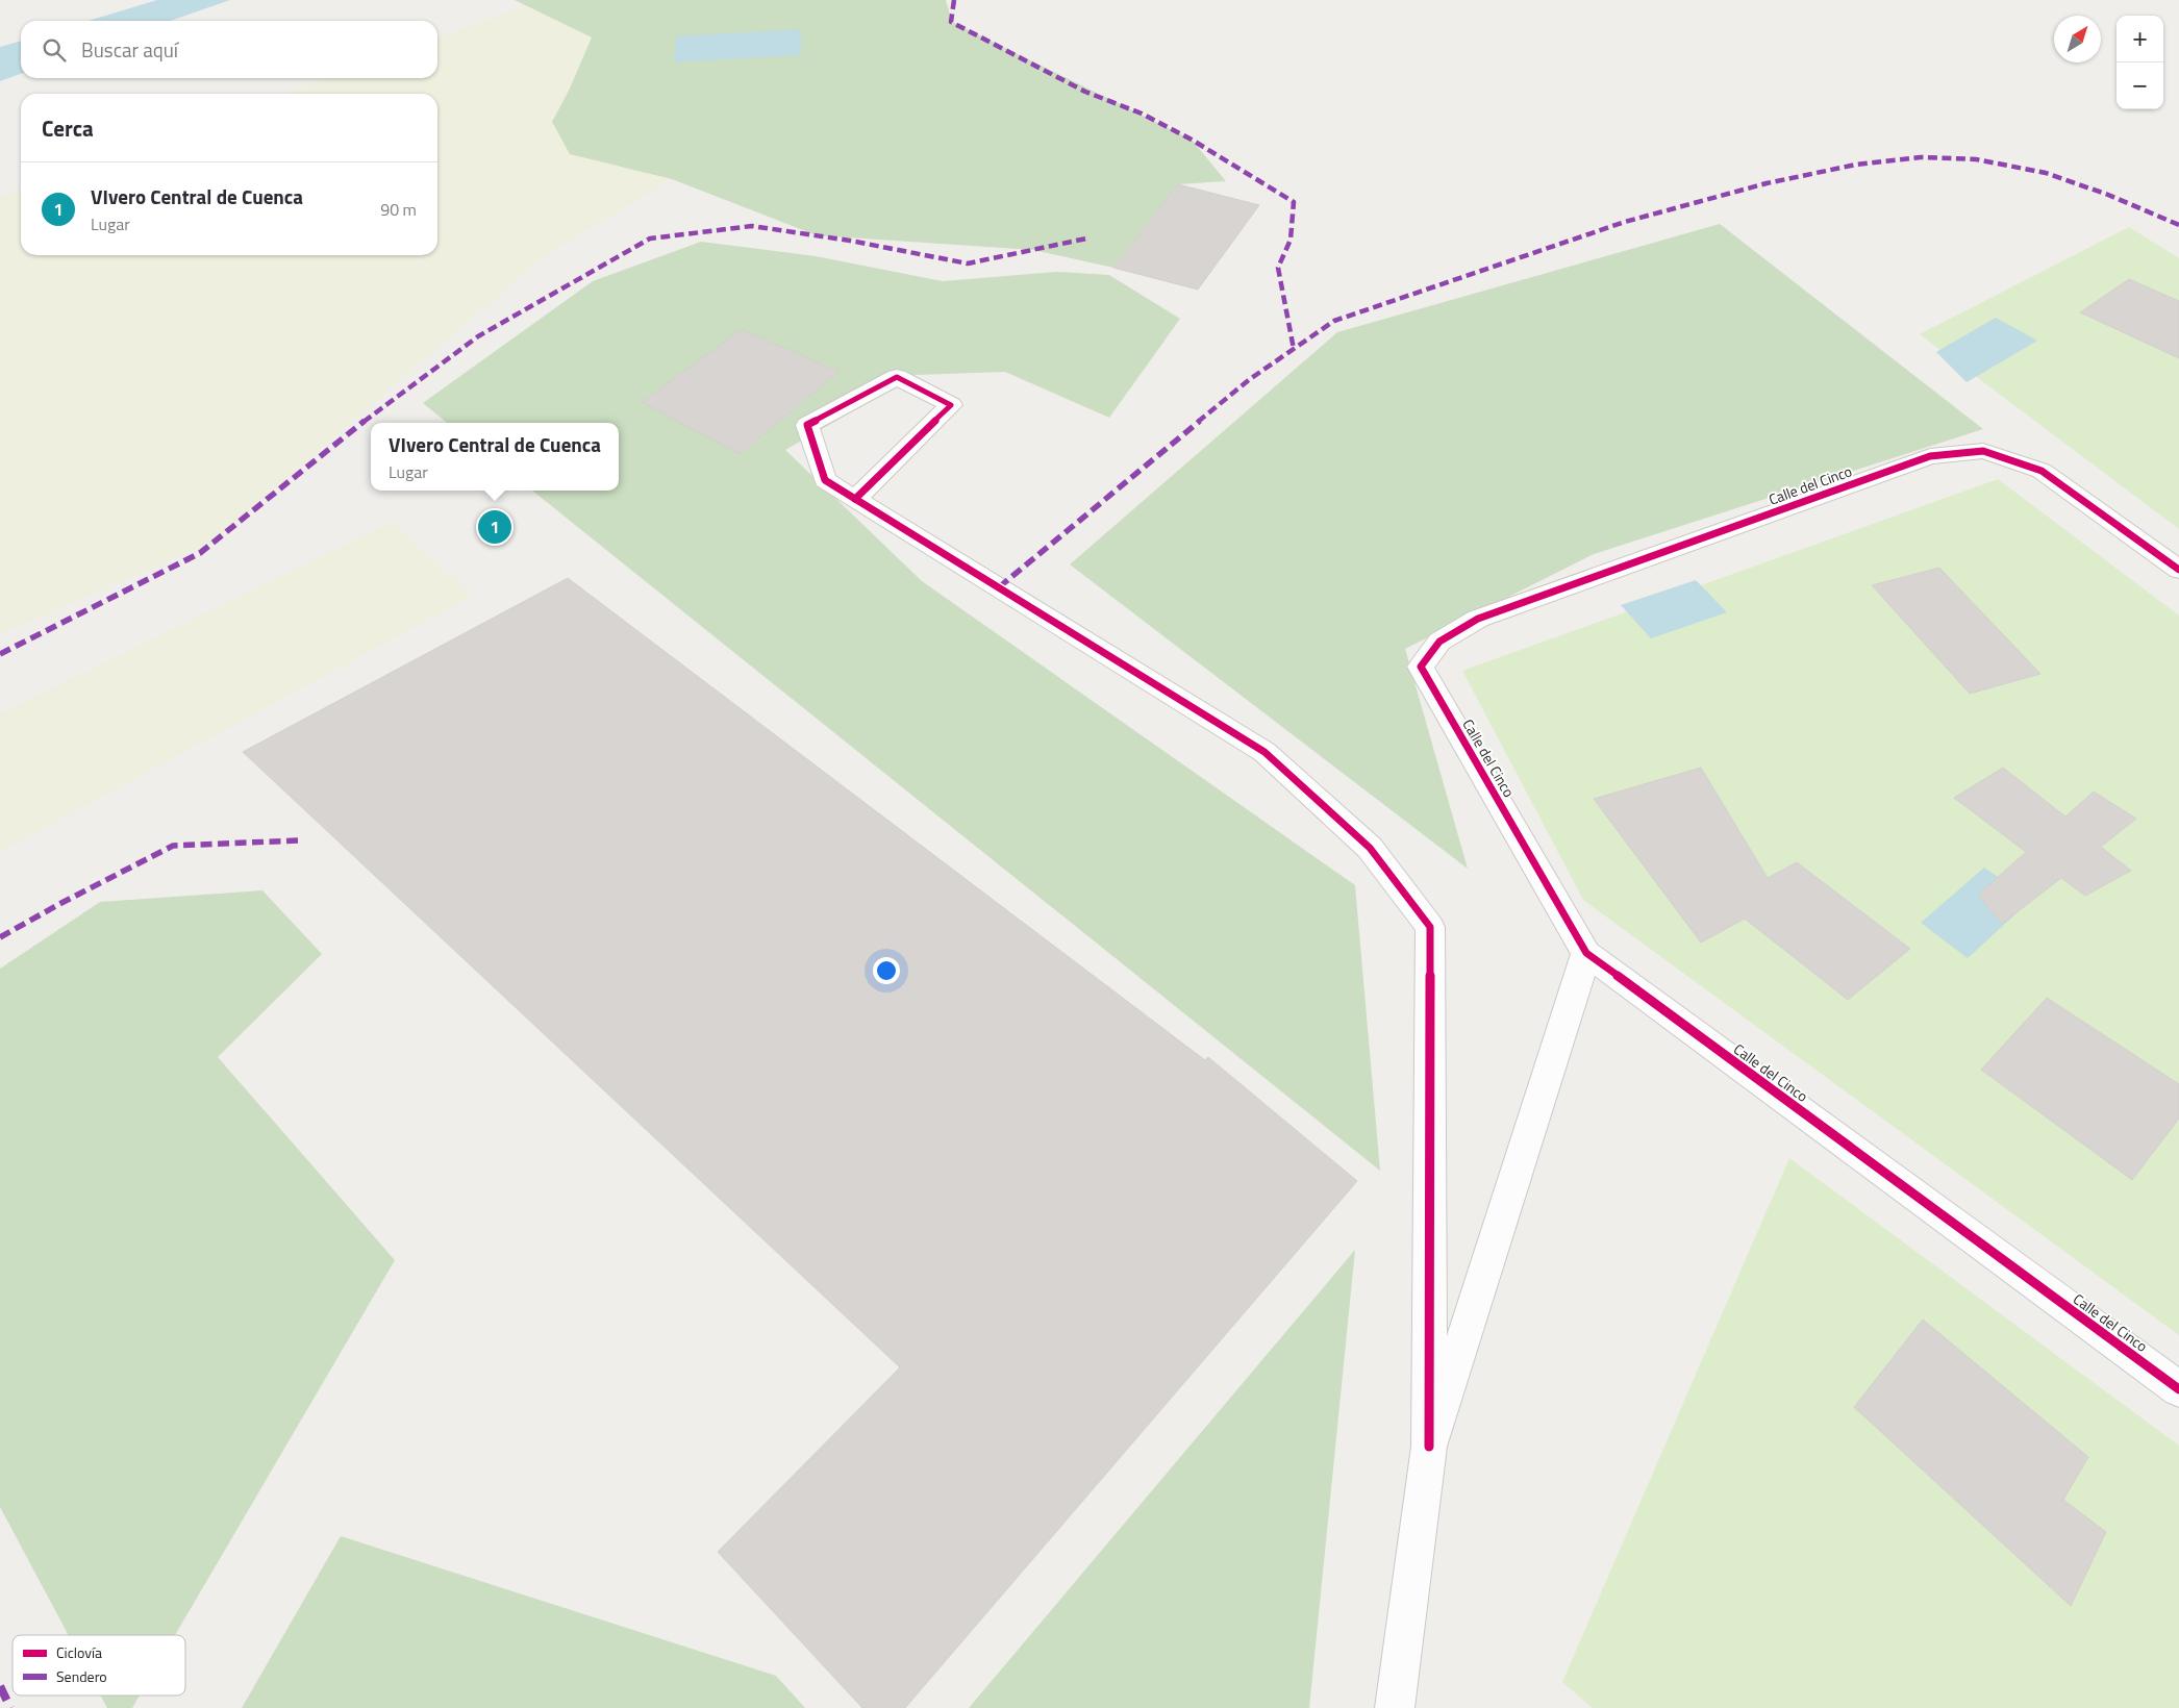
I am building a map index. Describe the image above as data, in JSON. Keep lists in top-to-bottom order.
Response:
{
  "streets": {
    "street": ["Calle del Cinco"]
  },
  "legend": ["Ciclovía", "Sendero"],
  "north": "top right",
  "page": {
    "map_buttons": ["+", "−"],
    "search": "Buscar aquí",
    "heading": "Cerca",
    "list": [
      {
        "mark": "1",
        "name": "VIvero Central de Cuenca",
        "note": "Lugar",
        "value": "90 m"
      }
    ],
    "popup": ["VIvero Central de Cuenca", "Lugar"],
    "pins": "1"
  }
}
